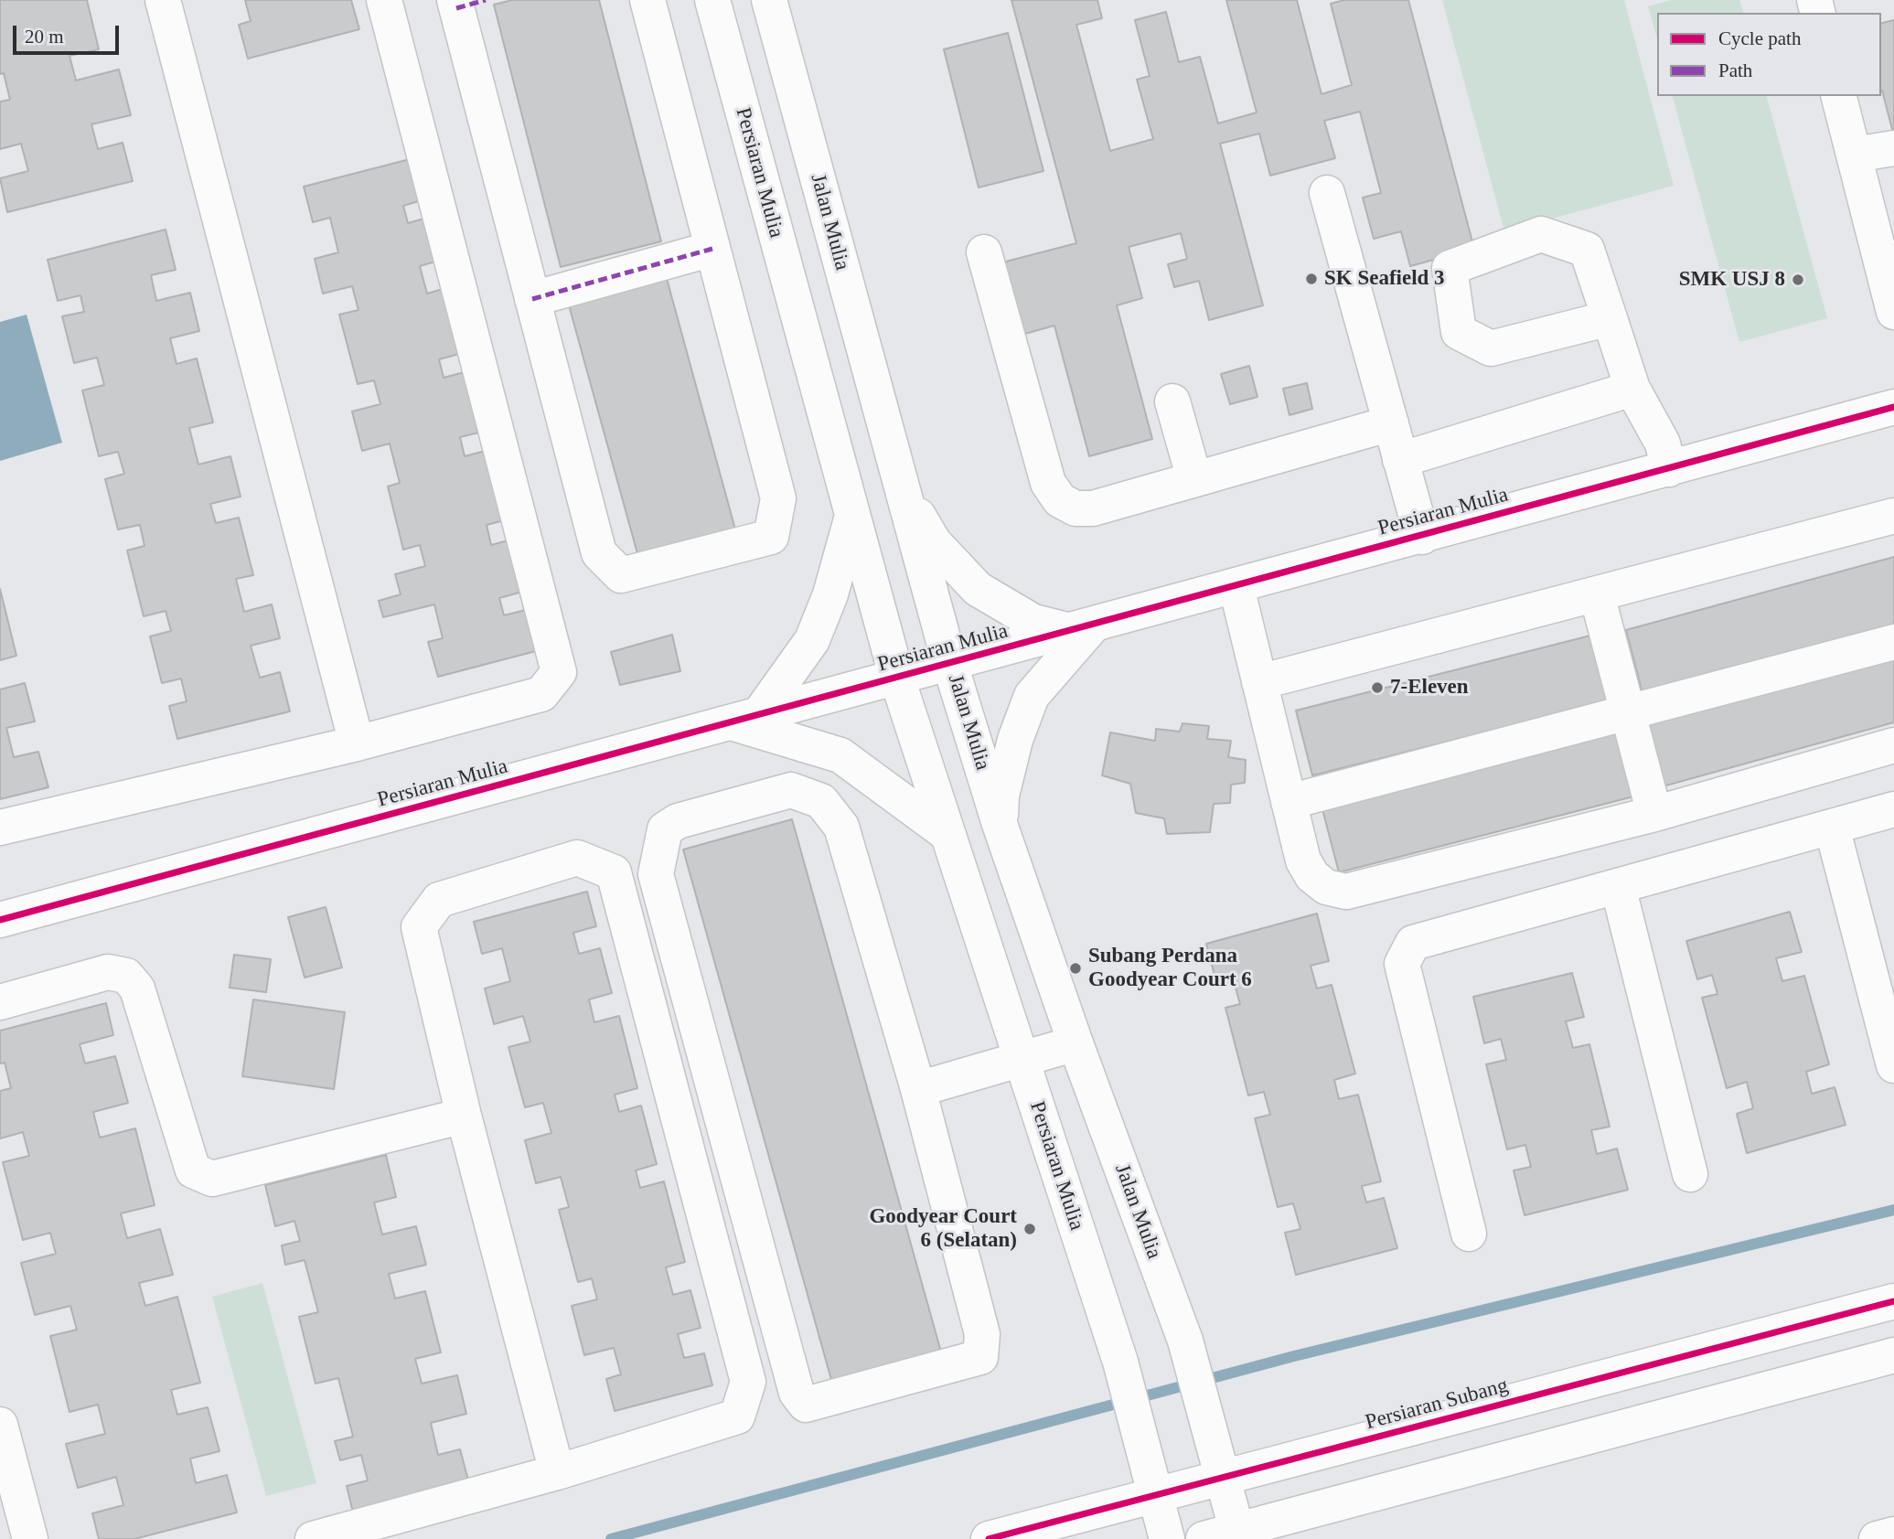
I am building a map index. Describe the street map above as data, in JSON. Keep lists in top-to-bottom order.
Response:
{
  "streets": {
    "main road": ["Persiaran Mulia", "Jalan Mulia", "Persiaran Subang"]
  },
  "crossings": [
    ["Persiaran Mulia", "Jalan Mulia"],
    ["Persiaran Mulia", "Persiaran Subang"],
    ["Jalan Mulia", "Persiaran Subang"]
  ],
  "places": [
    "SK Seafield 3",
    "SMK USJ 8",
    "7-Eleven",
    "Subang Perdana Goodyear Court 6",
    "Goodyear Court 6 (Selatan)"
  ],
  "legend": ["Cycle path", "Path"],
  "scale_bar": "20 m"
}
